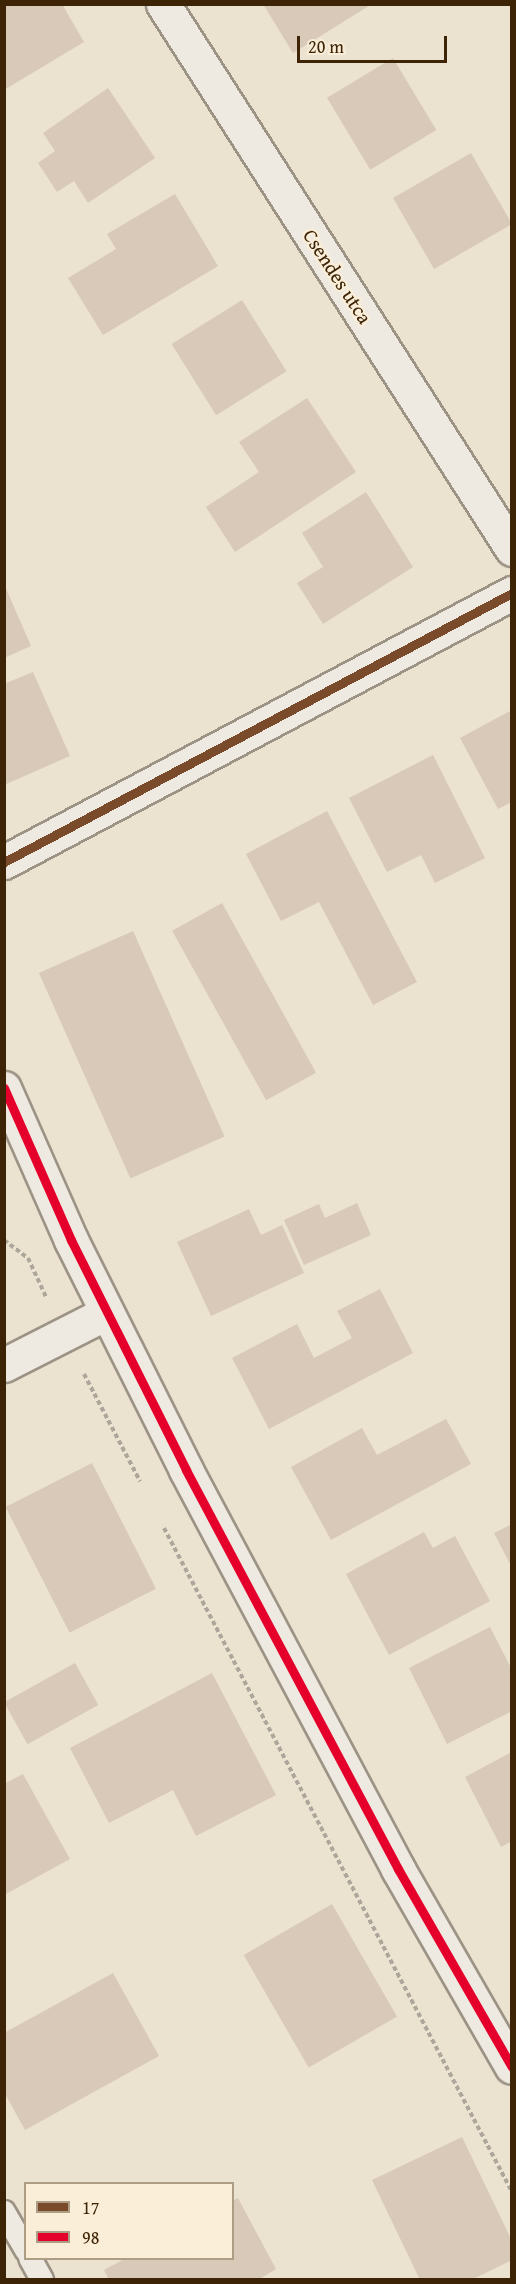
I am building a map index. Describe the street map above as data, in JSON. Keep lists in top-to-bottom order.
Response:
{
  "streets": {
    "street": ["Csendes utca"]
  },
  "lines": ["transit line 17", "transit line 98"],
  "legend": ["17", "98"],
  "scale_bar": "20 m"
}
